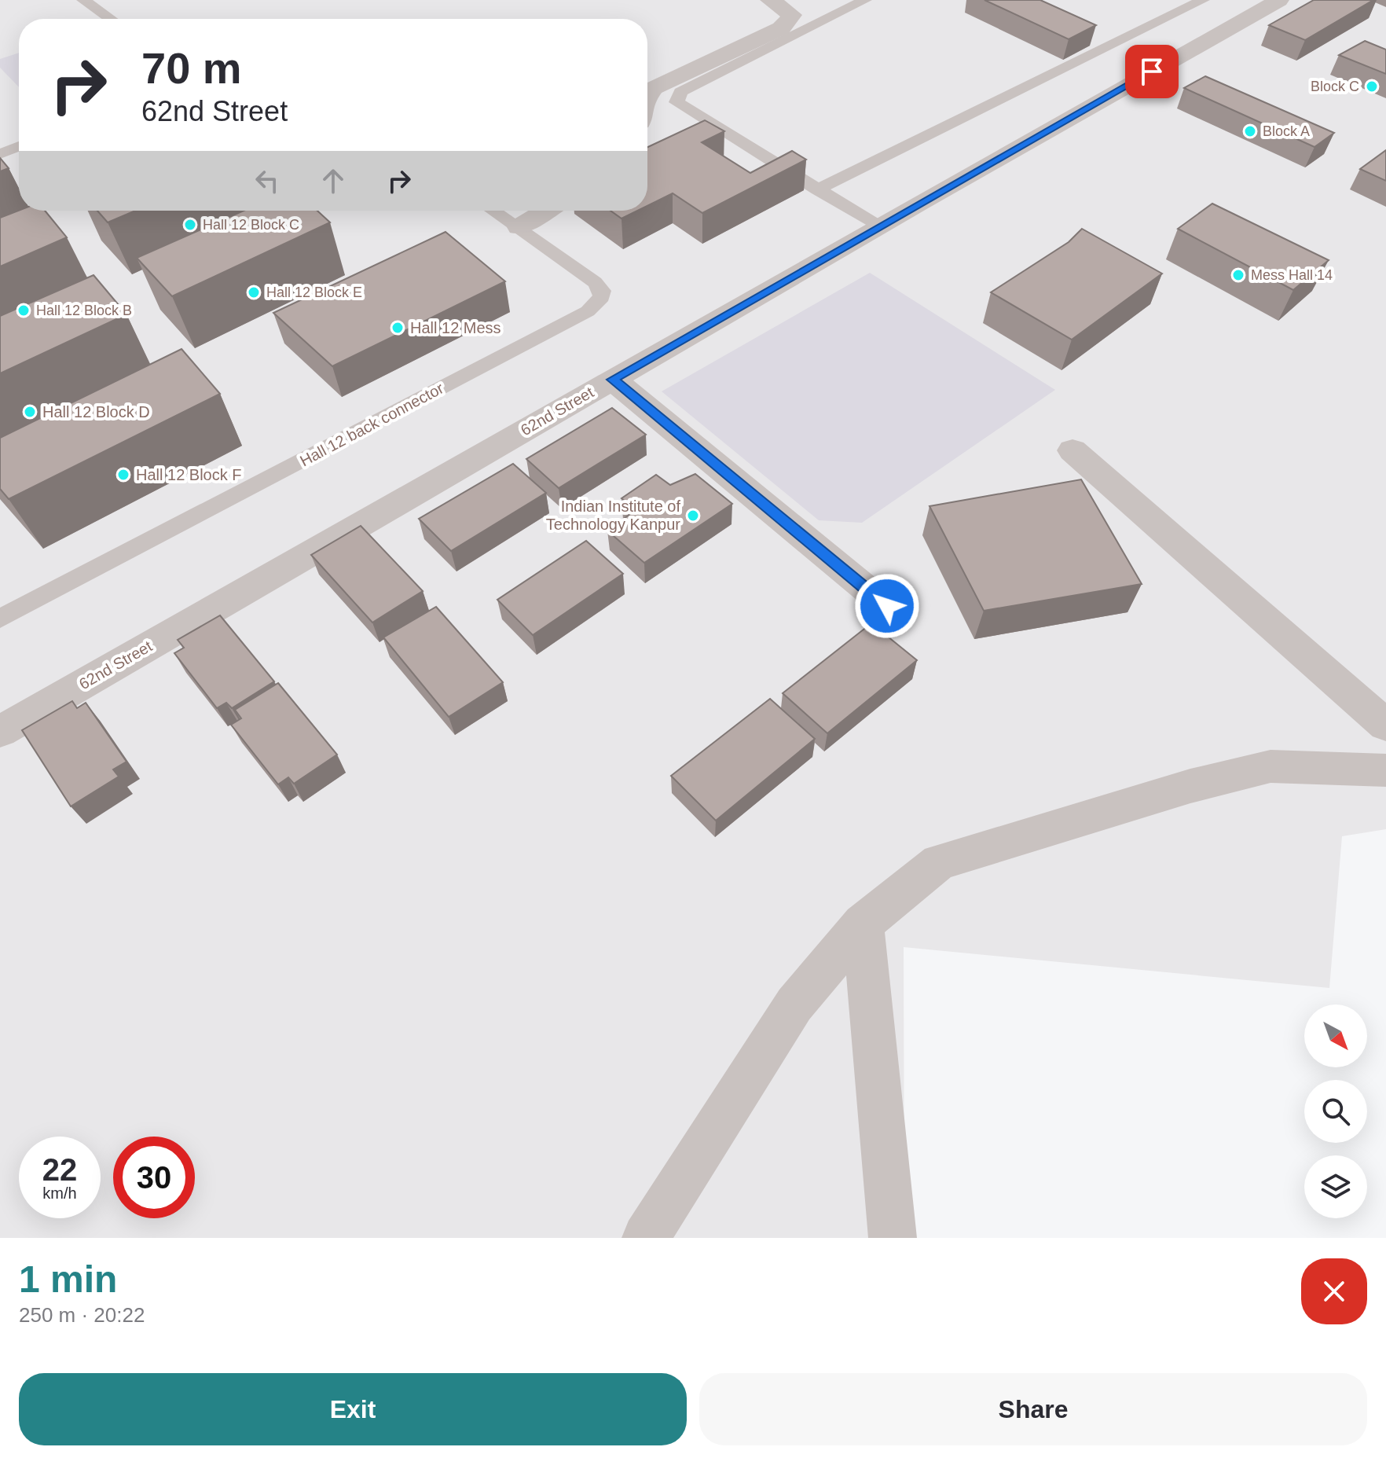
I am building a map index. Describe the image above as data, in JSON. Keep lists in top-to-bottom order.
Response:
{
  "streets": {
    "street": ["62nd Street"],
    "lane": ["Hall 12 back connector"]
  },
  "places": [
    "Block C",
    "Block A",
    "Hall 12 Block C",
    "Mess Hall 14",
    "Hall 12 Block E",
    "Hall 12 Block B",
    "Hall 12 Mess",
    "Hall 12 Block D",
    "Hall 12 Block F",
    "Indian Institute of Technology Kanpur"
  ],
  "north": "bottom right",
  "page": {
    "turn": ["70 m", "62nd Street"],
    "speed": "22 km/h",
    "limit": "30",
    "heading": ["1 min", "250 m · 20:22"],
    "buttons": ["Exit", "Share"]
  }
}
